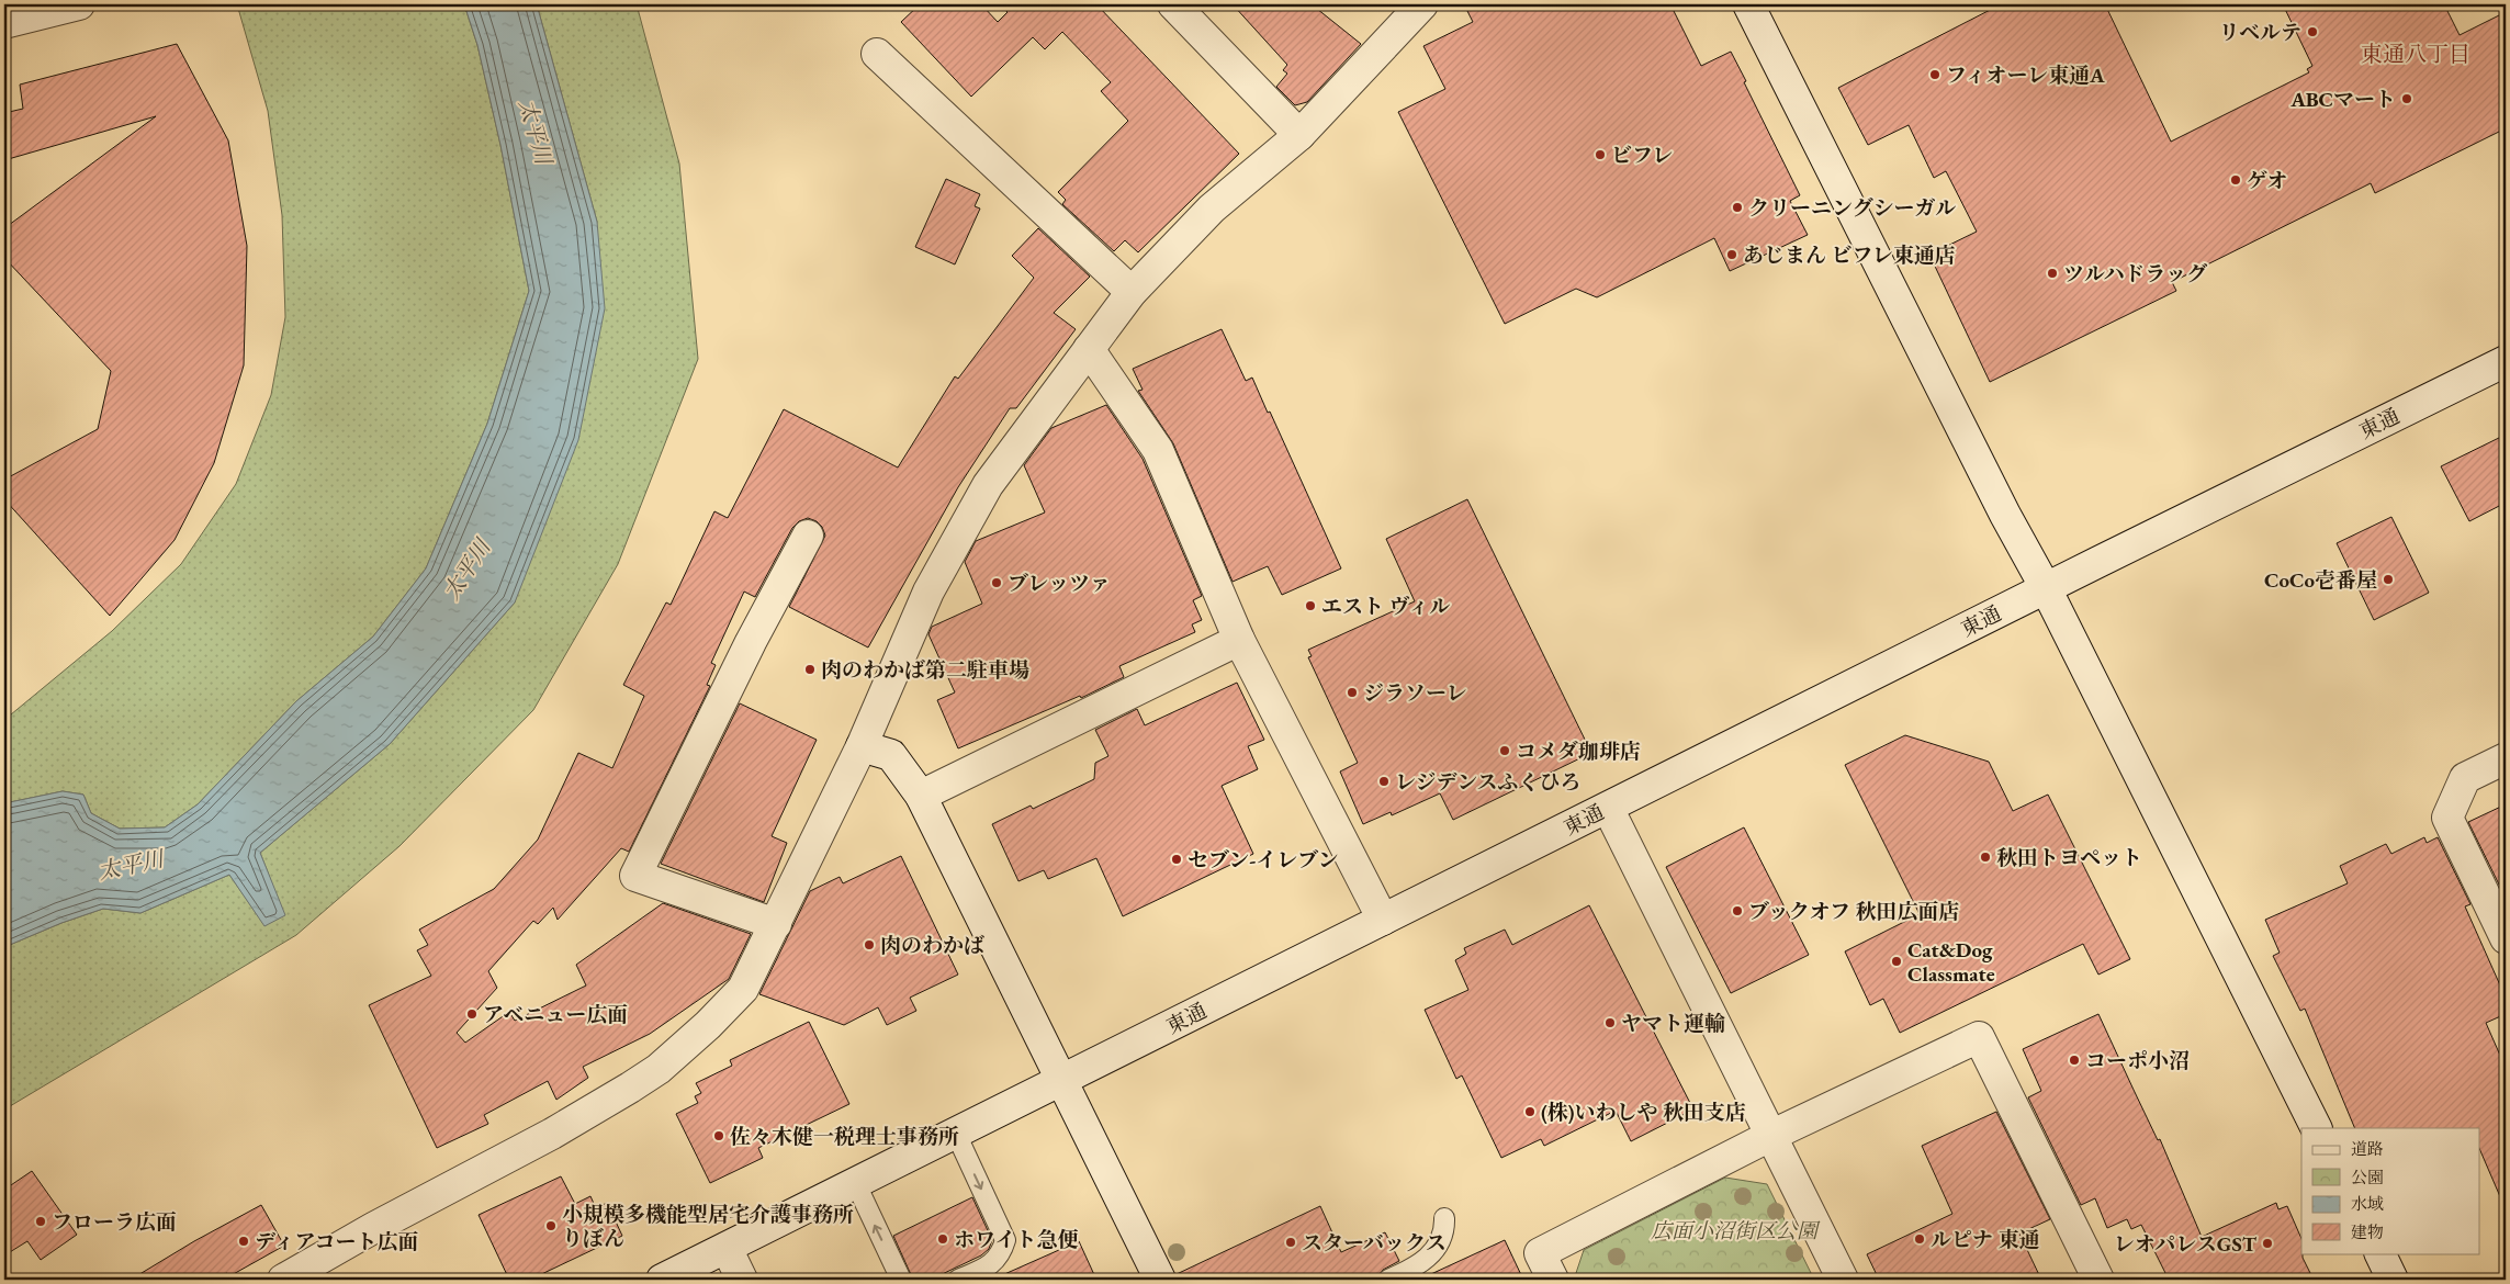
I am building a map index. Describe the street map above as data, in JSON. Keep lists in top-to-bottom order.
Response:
{
  "streets": {
    "street": ["東通"]
  },
  "districts": ["東通八丁目"],
  "water": ["太平川"],
  "parks": ["広面小沼街区公園"],
  "places": [
    "リベルテ",
    "フィオーレ東通A",
    "ABCマート",
    "ビフレ",
    "ゲオ",
    "クリーニングシーガル",
    "あじまん ビフレ東通店",
    "ツルハドラッグ",
    "CoCo壱番屋",
    "ブレッツァ",
    "エスト ヴィル",
    "肉のわかば第二駐車場",
    "ジラソーレ",
    "コメダ珈琲店",
    "レジデンスふくひろ",
    "秋田トヨペット",
    "セブン-イレブン",
    "ブックオフ 秋田広面店",
    "肉のわかば",
    "Cat&Dog Classmate",
    "アベニュー広面",
    "ヤマト運輸",
    "コーポ小沼",
    "(株)いわしや 秋田支店",
    "佐々木健一税理士事務所",
    "フローラ広面",
    "小規模多機能型居宅介護事務所 りぼん",
    "ホワイト急便",
    "ルピナ 東通",
    "ディアコート広面",
    "スターバックス",
    "レオパレスGST"
  ],
  "legend": [
    "道路",
    "公園",
    "水域",
    "建物"
  ]
}
